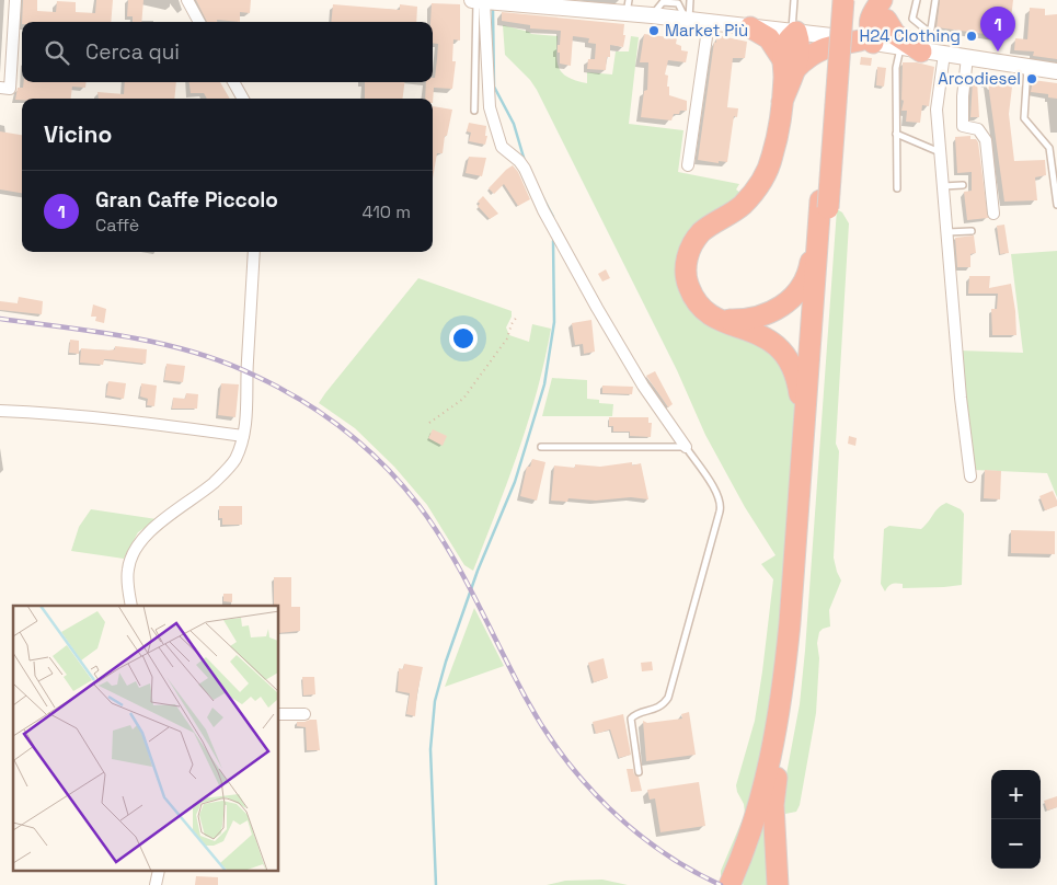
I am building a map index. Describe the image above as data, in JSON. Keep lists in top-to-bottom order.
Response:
{
  "places": ["Market Più", "H24 Clothing", "Arcodiesel"],
  "page": {
    "pins": "1",
    "search": "Cerca qui",
    "heading": "Vicino",
    "list": [
      {
        "mark": "1",
        "name": "Gran Caffe Piccolo",
        "note": "Caffè",
        "value": "410 m"
      }
    ],
    "map_buttons": ["+", "−"]
  }
}
